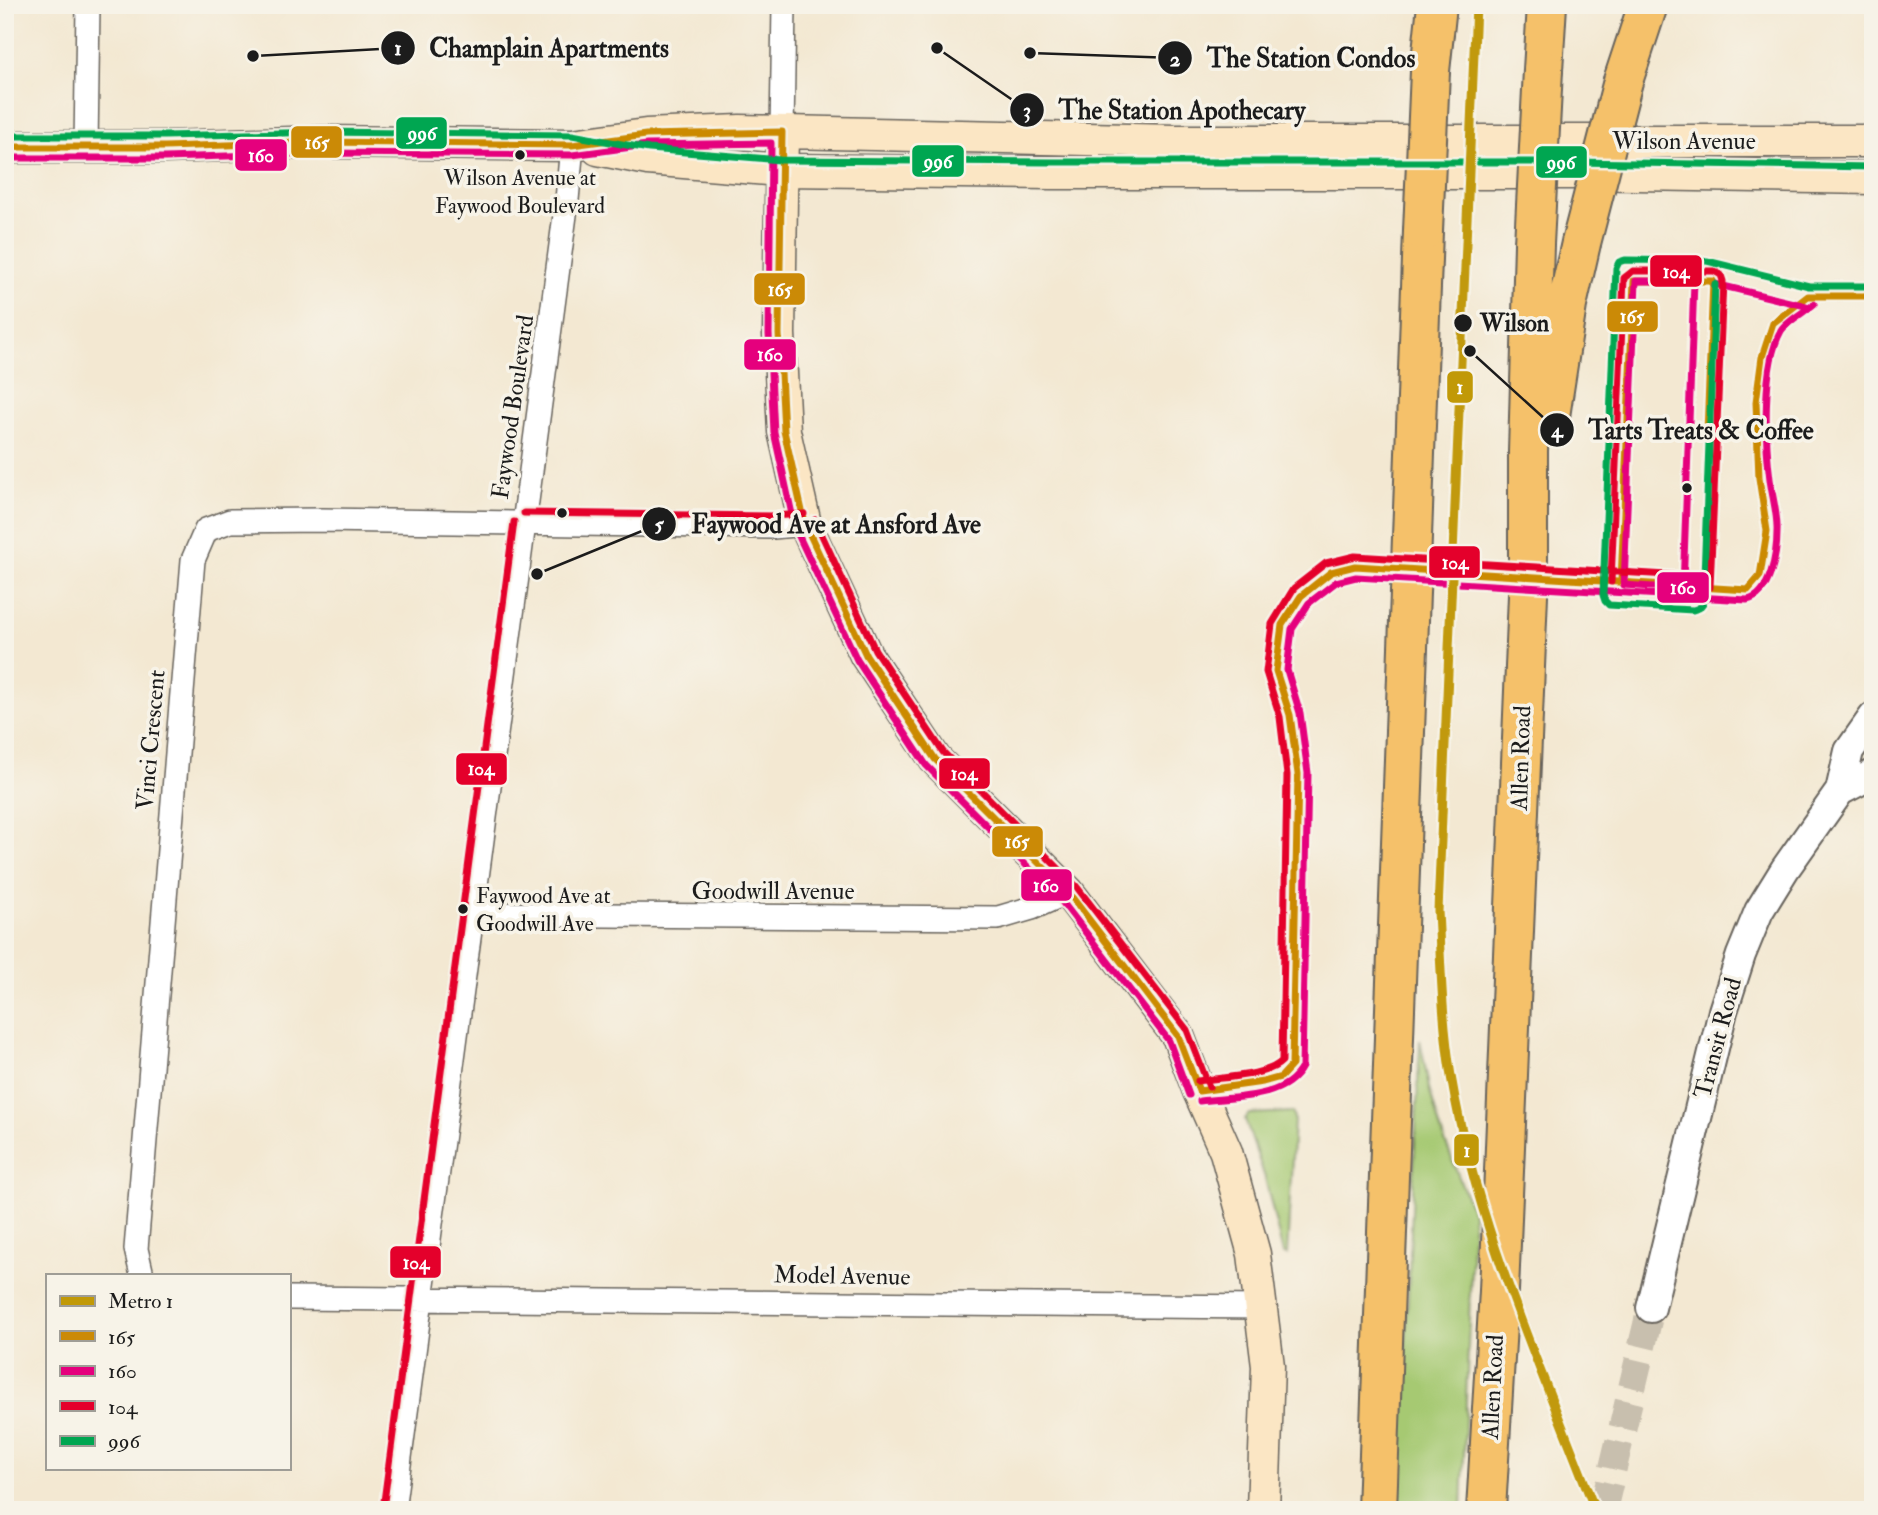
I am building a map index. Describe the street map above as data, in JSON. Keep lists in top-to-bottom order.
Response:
{
  "streets": {
    "highway": ["Allen Road"],
    "main road": ["Wilson Avenue"],
    "street": [
      "Faywood Boulevard",
      "Vinci Crescent",
      "Goodwill Avenue",
      "Transit Road",
      "Model Avenue"
    ]
  },
  "crossings": [
    ["Wilson Avenue", "Faywood Boulevard"],
    ["Faywood Boulevard", "Vinci Crescent"],
    ["Faywood Boulevard", "Goodwill Avenue"],
    ["Faywood Boulevard", "Model Avenue"]
  ],
  "places": [
    "The Station Apothecary",
    "The Station Condos",
    "Champlain Apartments",
    "Wilson Avenue at Faywood Boulevard",
    "Wilson",
    "Tarts Treats & Coffee",
    "Faywood Ave at Ansford Ave",
    "Faywood Ave at Goodwill Ave"
  ],
  "lines": [
    "metro line 1",
    "transit line 165",
    "transit line 996",
    "transit line 160",
    "transit line 104"
  ],
  "legend": [
    "Metro 1",
    "165",
    "160",
    "104",
    "996"
  ]
}
